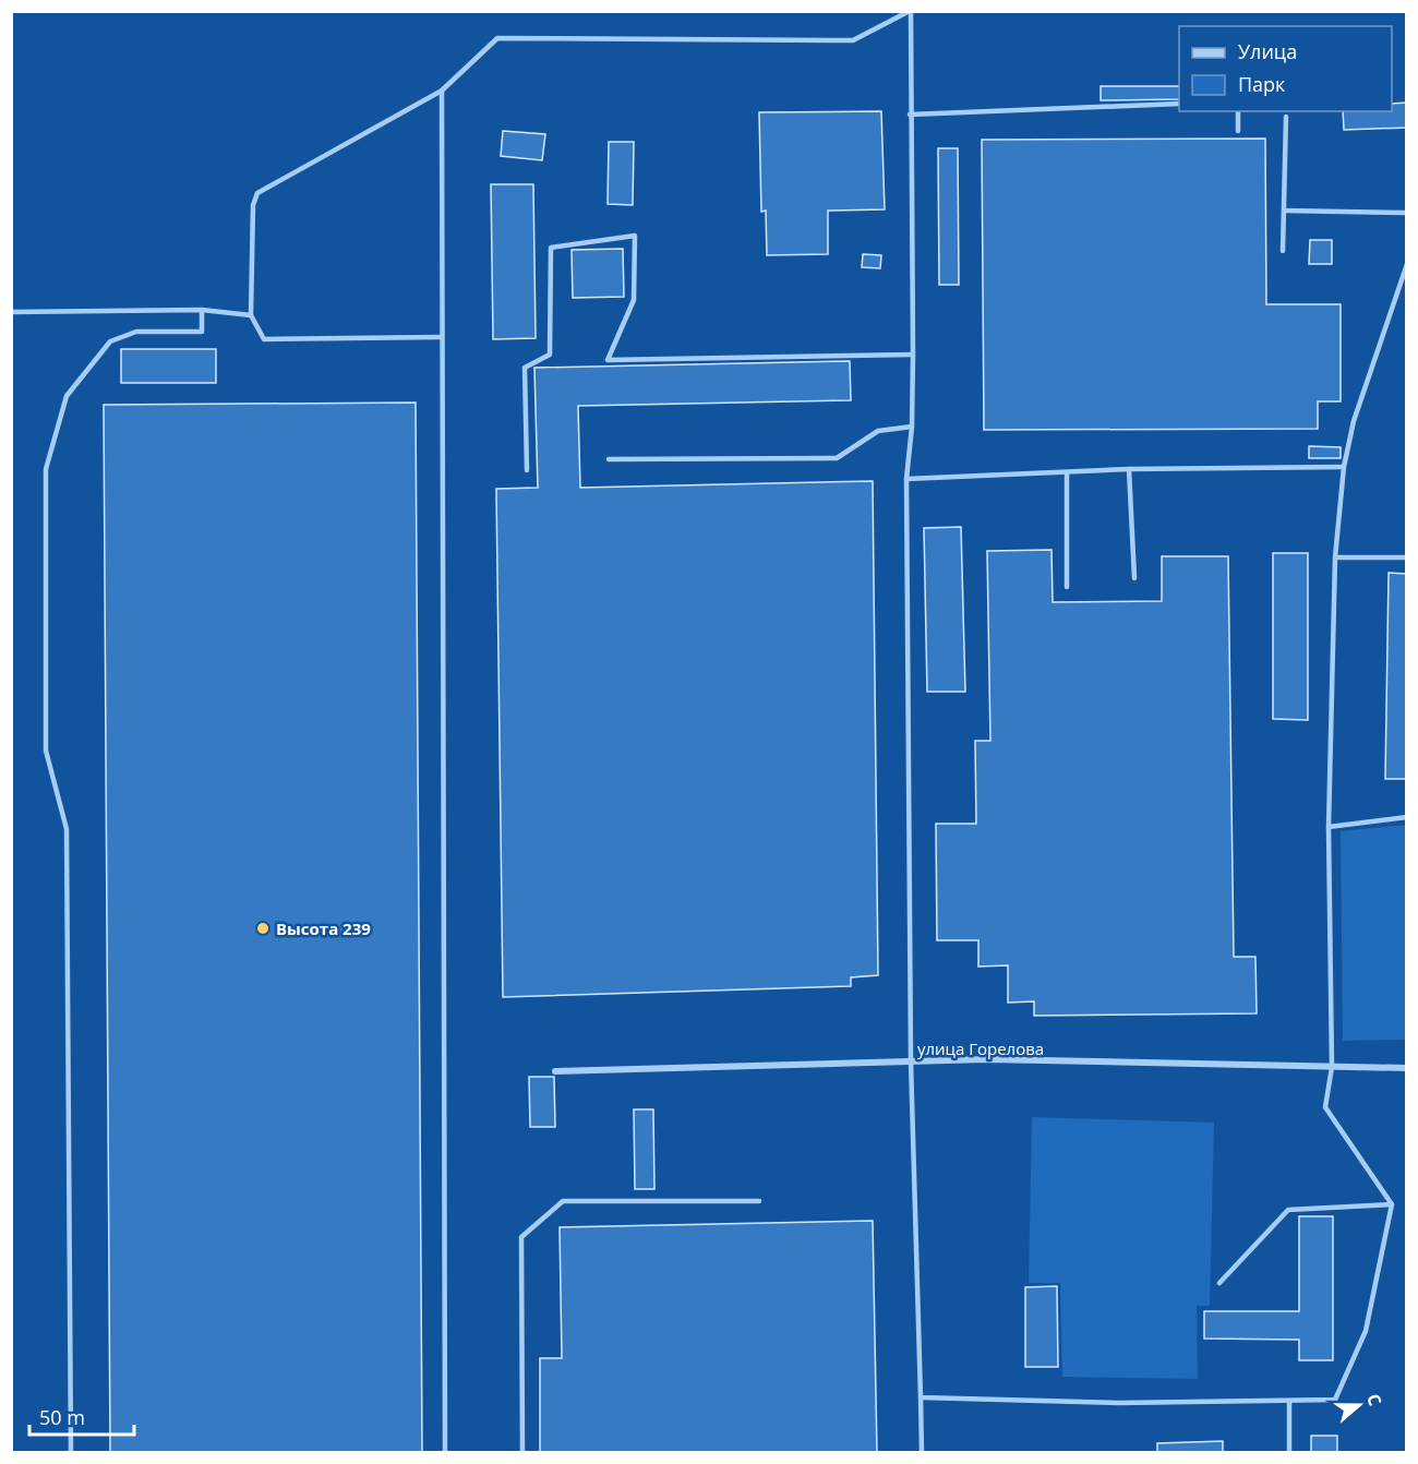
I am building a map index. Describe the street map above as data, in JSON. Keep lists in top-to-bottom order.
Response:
{
  "streets": {
    "street": ["улица Горелова"]
  },
  "places": ["Высота 239"],
  "legend": ["Улица", "Парк"],
  "scale_bar": "50 m",
  "north": "right"
}
